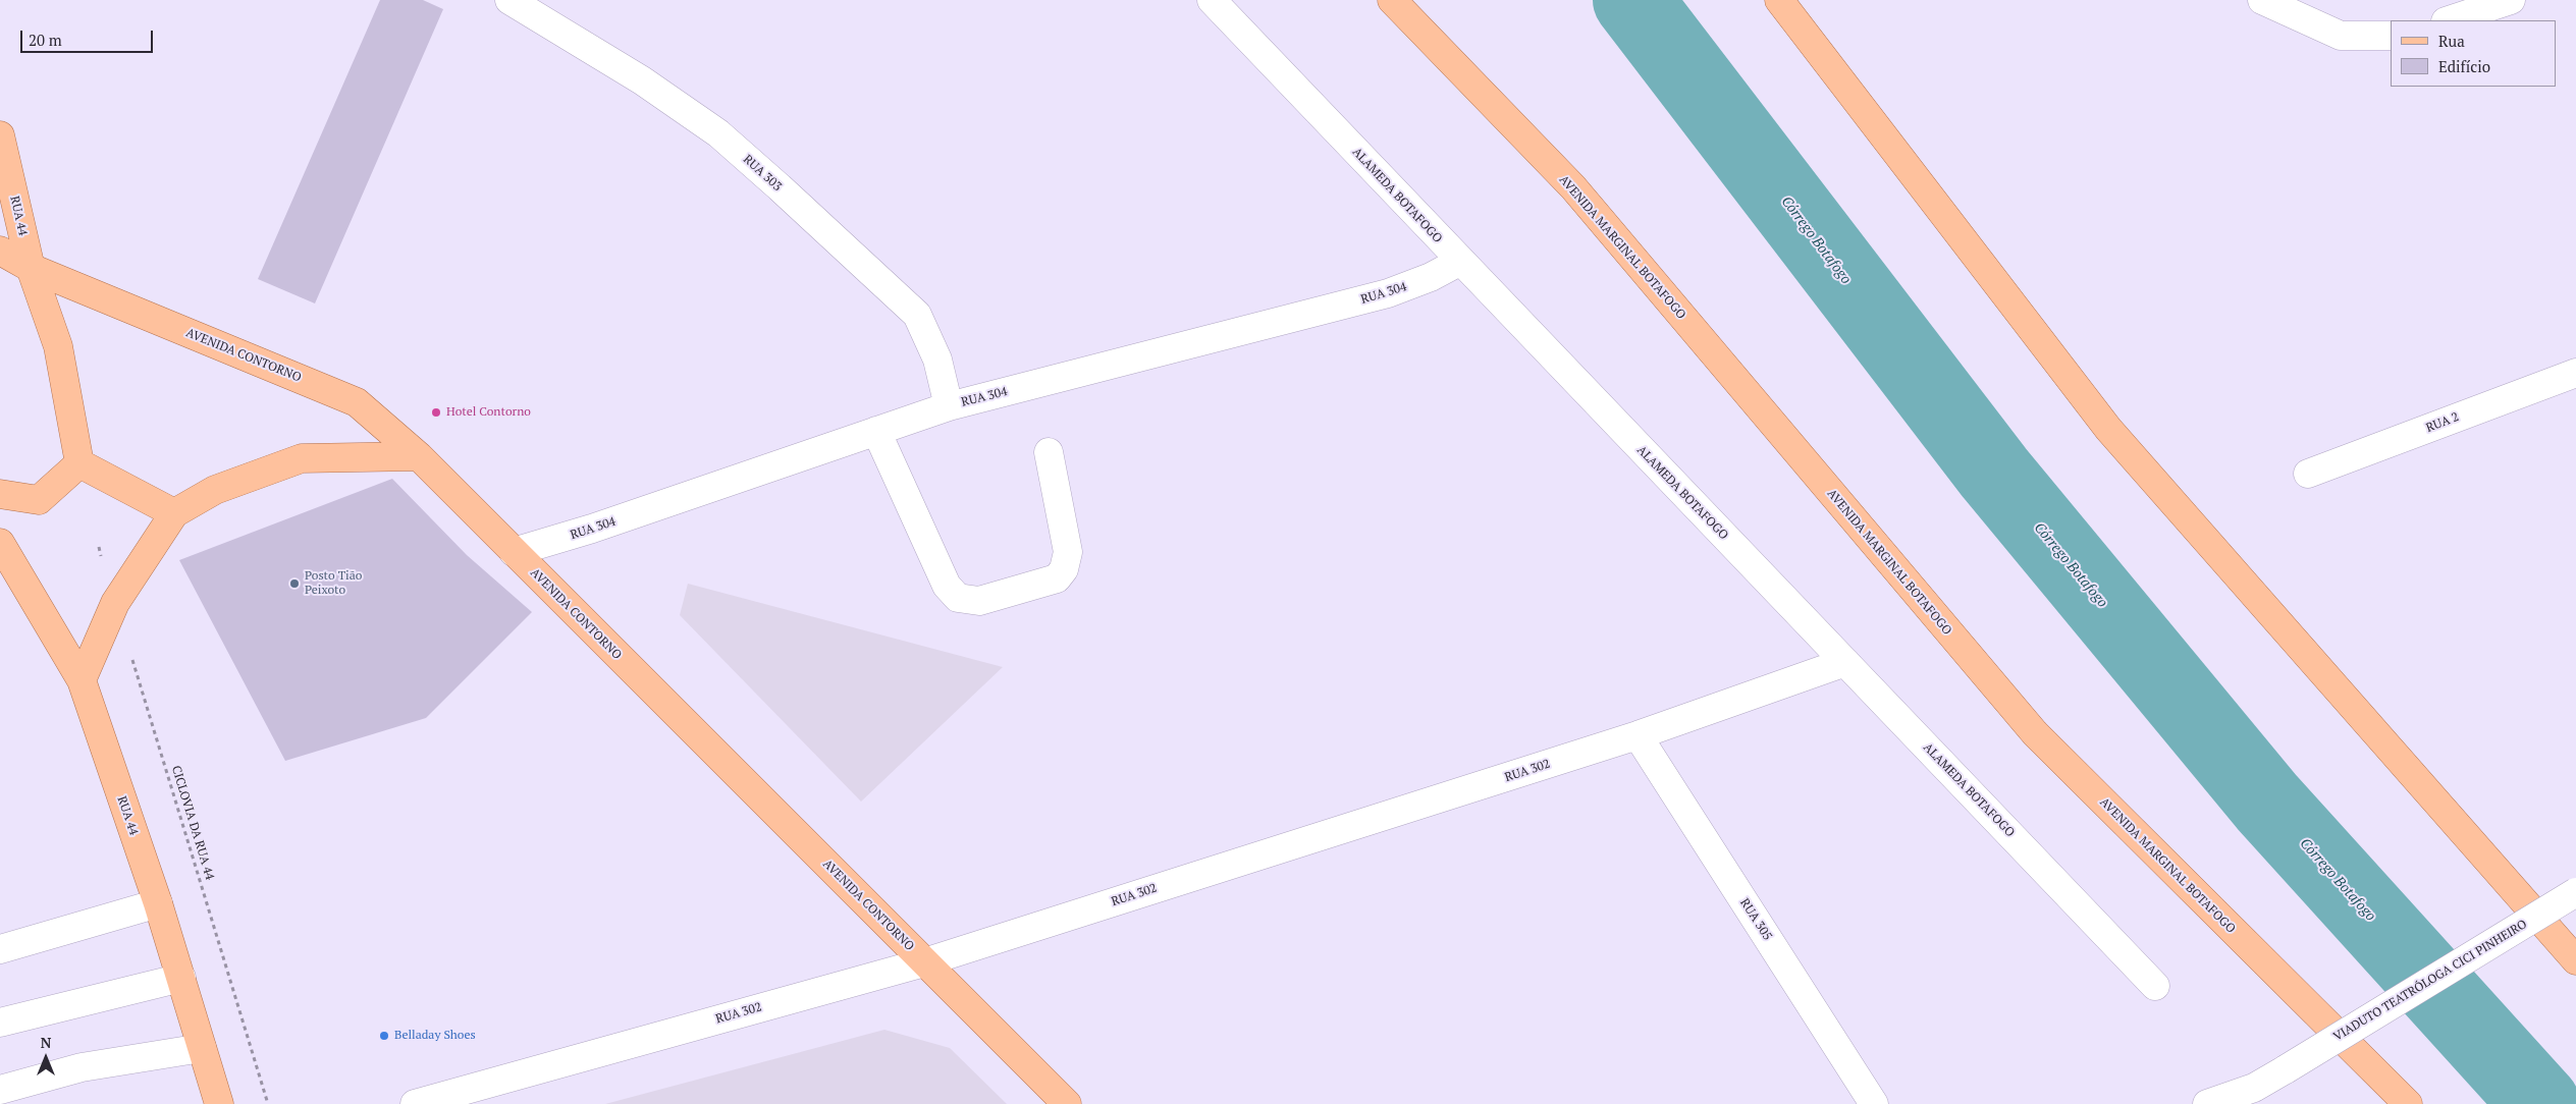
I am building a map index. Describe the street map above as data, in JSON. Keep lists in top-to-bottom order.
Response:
{
  "streets": {
    "main road": ["RUA 44", "AVENIDA MARGINAL BOTAFOGO", "AVENIDA CONTORNO"],
    "street": [
      "RUA 303",
      "ALAMEDA BOTAFOGO",
      "RUA 304",
      "RUA 2",
      "RUA 302",
      "RUA 305",
      "VIADUTO TEATRÓLOGA CICI PINHEIRO"
    ],
    "path": ["CICLOVIA DA RUA 44"]
  },
  "crossings": [
    ["RUA 303", "RUA 304"],
    ["ALAMEDA BOTAFOGO", "RUA 304"],
    ["ALAMEDA BOTAFOGO", "RUA 302"],
    ["RUA 44", "AVENIDA CONTORNO"],
    ["RUA 304", "AVENIDA CONTORNO"],
    ["AVENIDA CONTORNO", "RUA 302"],
    ["RUA 302", "RUA 305"]
  ],
  "water": ["Córrego Botafogo"],
  "places": ["Hotel Contorno", "Posto Tião Peixoto", "Belladay Shoes"],
  "legend": ["Rua", "Edifício"],
  "scale_bar": "20 m",
  "north": "top"
}
